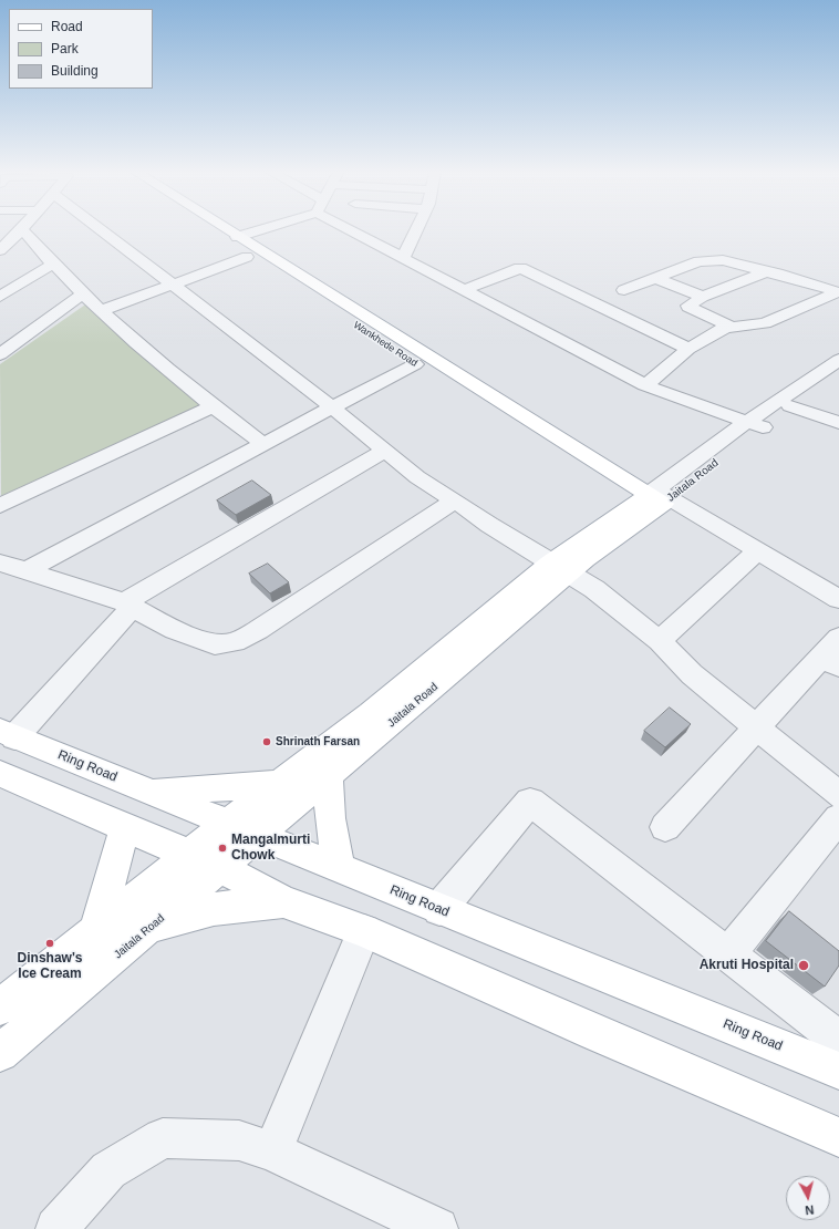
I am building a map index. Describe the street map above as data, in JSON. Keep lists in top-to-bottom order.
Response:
{
  "streets": {
    "main road": ["Wankhede Road", "Jaitala Road", "Ring Road"]
  },
  "crossings": [
    ["Wankhede Road", "Jaitala Road"],
    ["Jaitala Road", "Ring Road"]
  ],
  "places": [
    "Shrinath Farsan",
    "Mangalmurti Chowk",
    "Dinshaw's Ice Cream",
    "Akruti Hospital"
  ],
  "legend": ["Road", "Park", "Building"],
  "north": "bottom"
}
